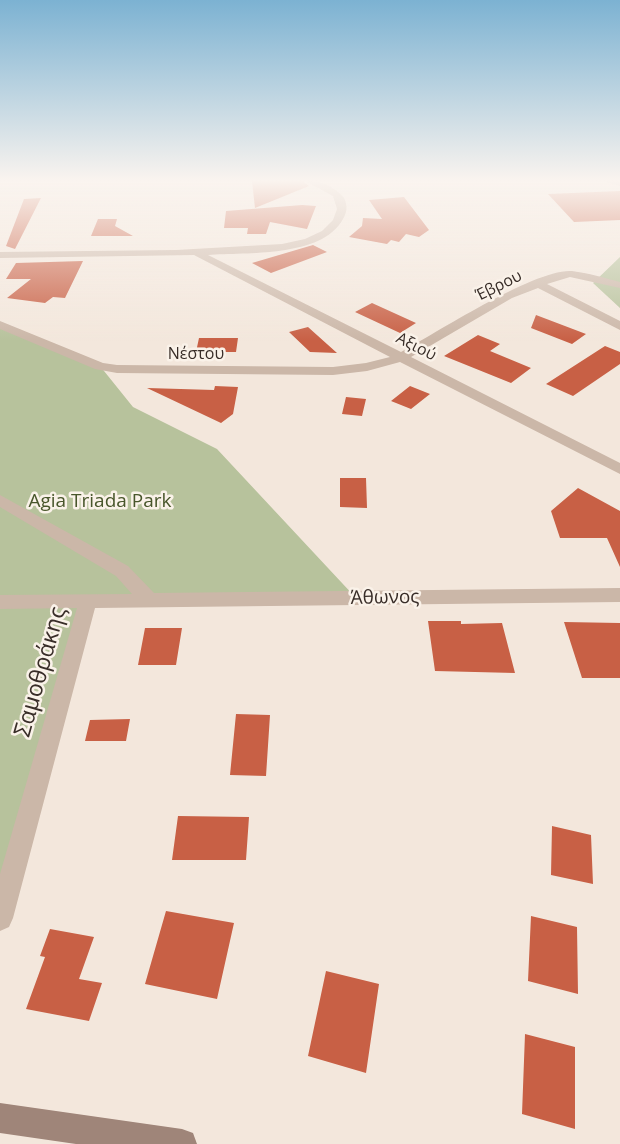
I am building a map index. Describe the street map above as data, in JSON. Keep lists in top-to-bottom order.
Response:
{
  "streets": {
    "street": [
      "Έβρου",
      "Αξιού",
      "Νέστου",
      "Άθωνος",
      "Σαμοθράκης"
    ]
  },
  "crossings": [
    ["Έβρου", "Αξιού"],
    ["Έβρου", "Νέστου"],
    ["Αξιού", "Νέστου"],
    ["Άθωνος", "Σαμοθράκης"]
  ],
  "parks": ["Agia Triada Park"]
}
